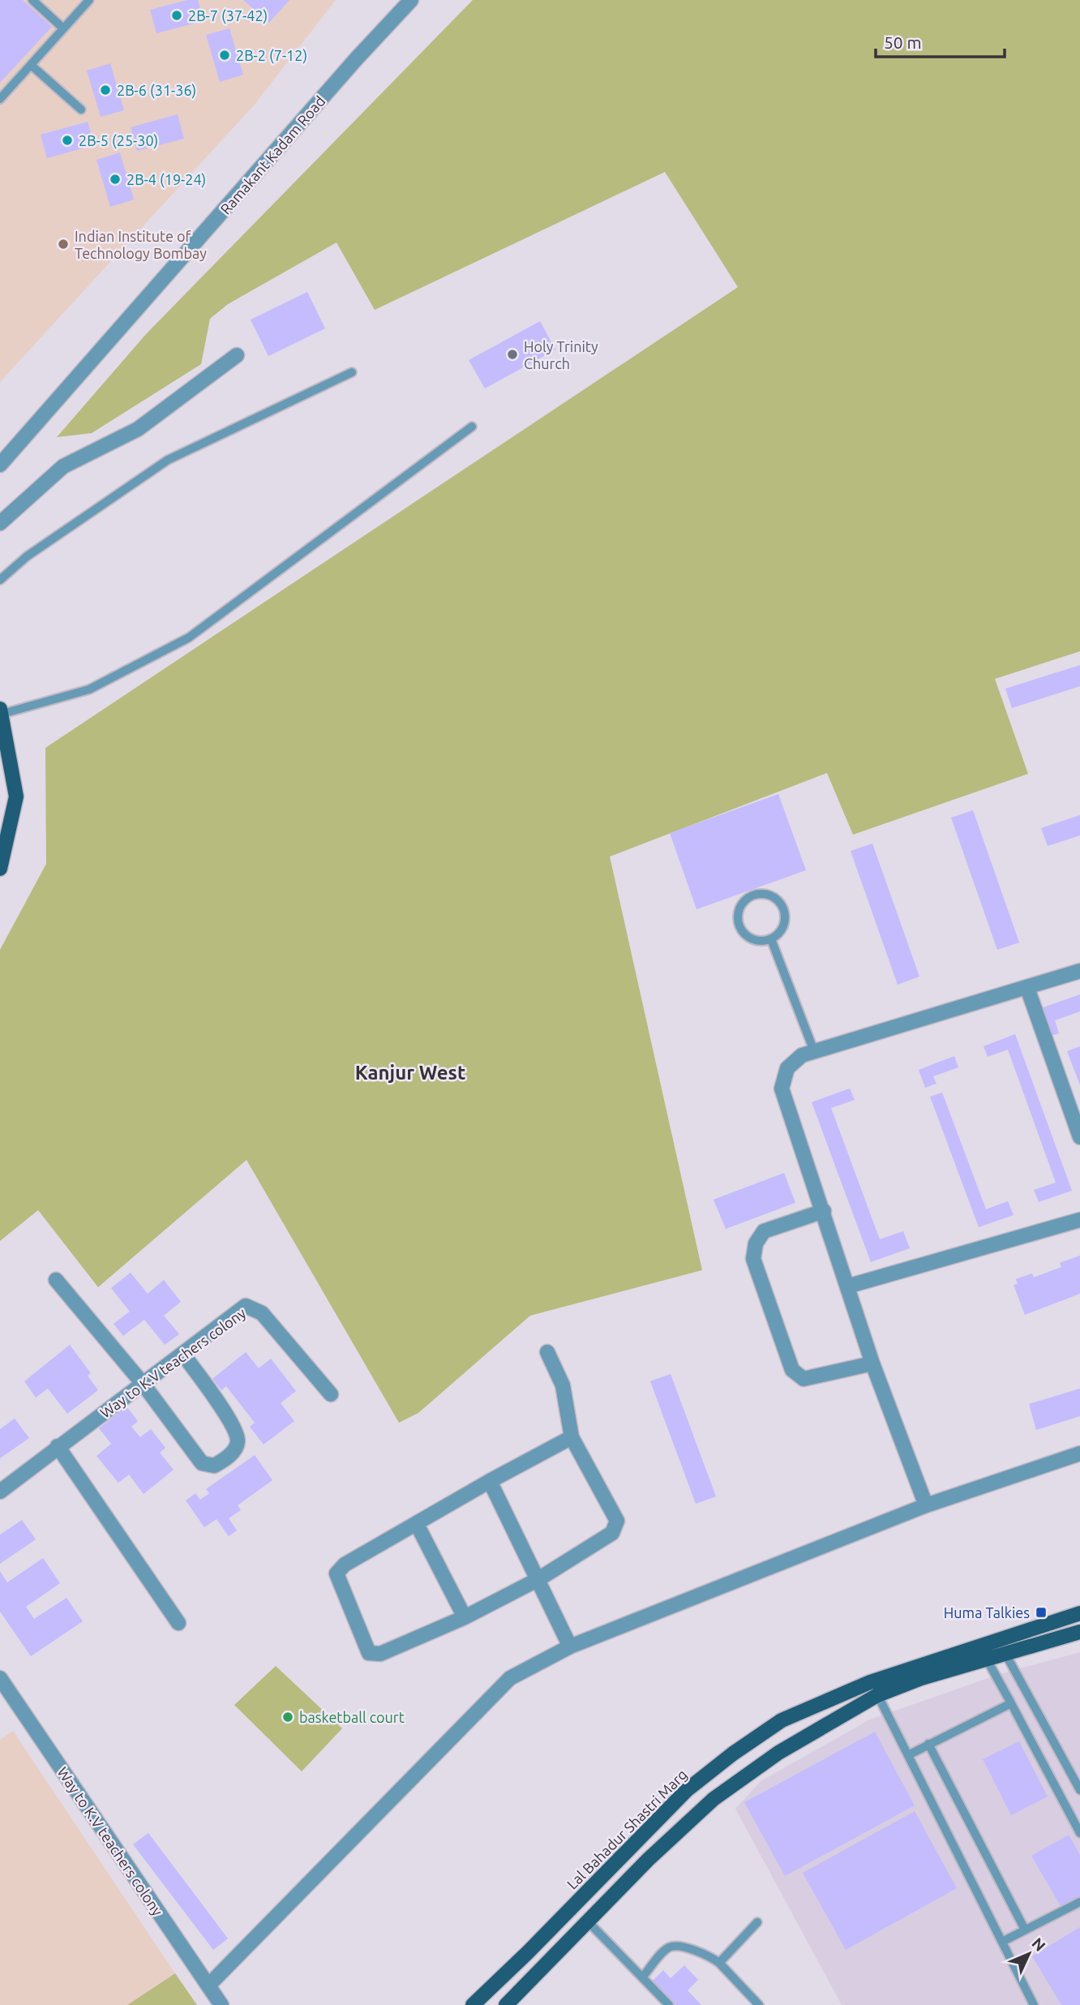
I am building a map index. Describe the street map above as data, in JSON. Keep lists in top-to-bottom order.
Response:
{
  "streets": {
    "main road": ["Lal Bahadur Shastri Marg"],
    "street": ["Ramakant Kadam Road", "Way to K.V teachers colony"]
  },
  "districts": ["Kanjur West"],
  "places": {
    "other": [
      "2B-7 (37-42)",
      "2B-2 (7-12)",
      "2B-6 (31-36)",
      "2B-5 (25-30)",
      "2B-4 (19-24)",
      "Indian Institute of Technology Bombay",
      "Holy Trinity Church",
      "basketball court"
    ],
    "transit": ["Huma Talkies"]
  },
  "scale_bar": "50 m",
  "north": "top right"
}
